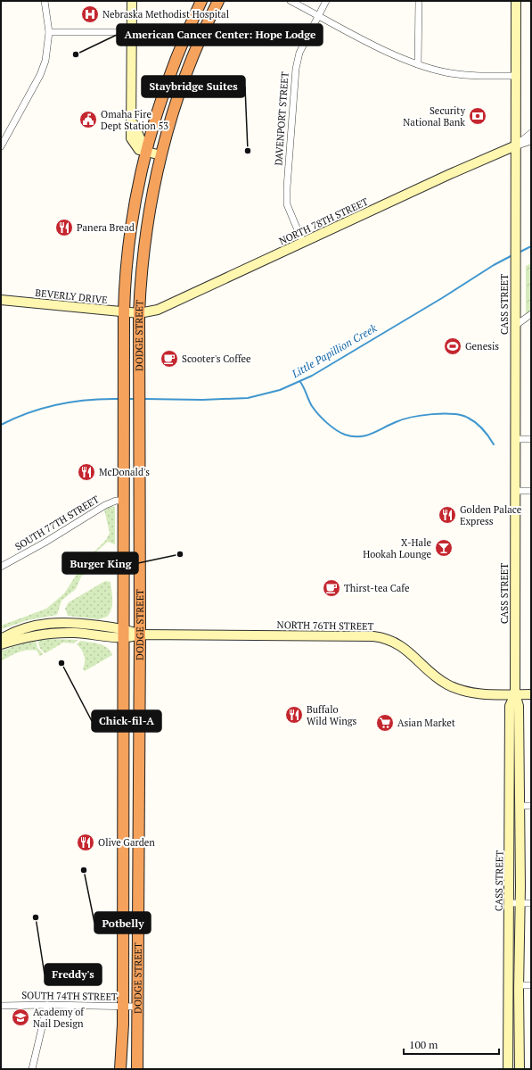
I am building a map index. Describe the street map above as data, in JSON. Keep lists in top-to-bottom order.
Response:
{
  "streets": {
    "highway": ["DODGE STREET"],
    "main road": [
      "NORTH 78TH STREET",
      "BEVERLY DRIVE",
      "CASS STREET",
      "NORTH 76TH STREET"
    ],
    "street": ["DAVENPORT STREET", "SOUTH 77TH STREET", "SOUTH 74TH STREET"]
  },
  "crossings": [
    ["DAVENPORT STREET", "NORTH 78TH STREET"],
    ["NORTH 78TH STREET", "BEVERLY DRIVE"],
    ["NORTH 78TH STREET", "CASS STREET"],
    ["NORTH 78TH STREET", "DODGE STREET"],
    ["BEVERLY DRIVE", "DODGE STREET"],
    ["CASS STREET", "NORTH 76TH STREET"],
    ["DODGE STREET", "SOUTH 77TH STREET"],
    ["DODGE STREET", "NORTH 76TH STREET"],
    ["DODGE STREET", "SOUTH 74TH STREET"]
  ],
  "water": ["Little Papillion Creek"],
  "places": {
    "hospital": ["Nebraska Methodist Hospital"],
    "other": [
      "American Cancer Center: Hope Lodge",
      "Staybridge Suites",
      "Burger King",
      "Chick-fil-A",
      "Potbelly",
      "Freddy's"
    ],
    "bank": ["Security National Bank"],
    "public building": ["Omaha Fire Dept Station 53"],
    "restaurant": [
      "Panera Bread",
      "McDonald's",
      "Golden Palace Express",
      "Buffalo Wild Wings",
      "Olive Garden"
    ],
    "sports": ["Genesis"],
    "cafe": ["Scooter's Coffee", "Thirst-tea Cafe"],
    "bar": ["X-Hale Hookah Lounge"],
    "supermarket": ["Asian Market"],
    "school or university": ["Academy of Nail Design"]
  },
  "scale_bar": "100 m"
}
